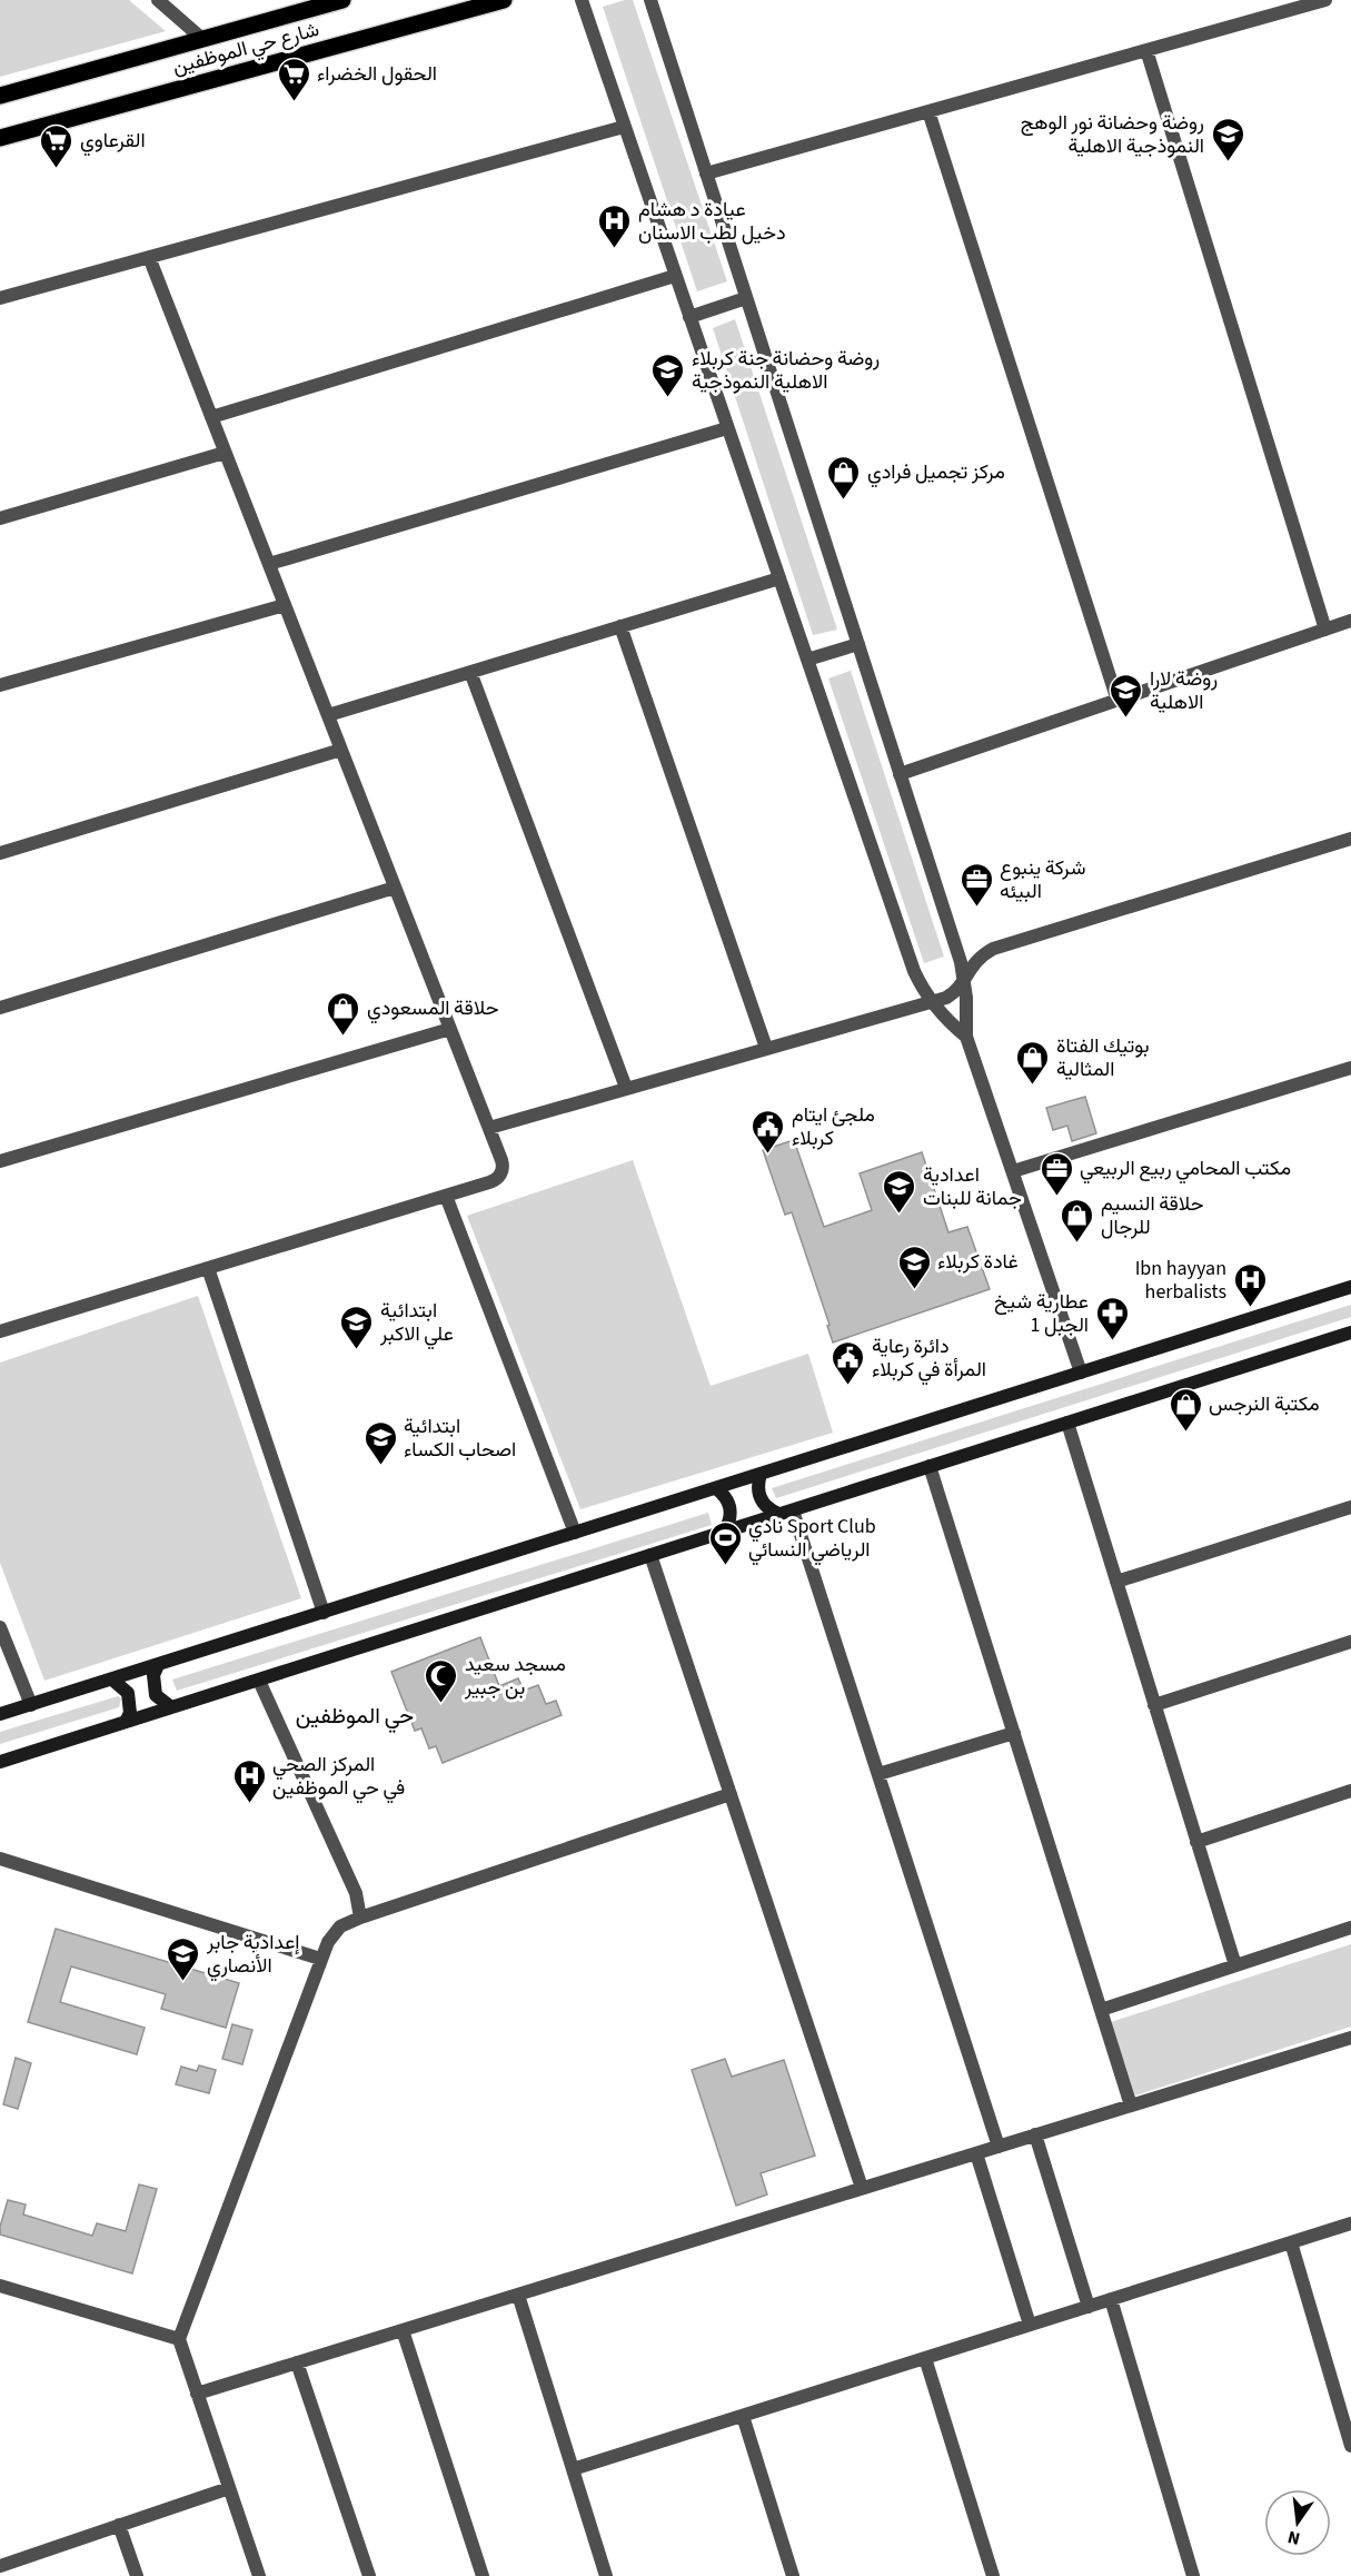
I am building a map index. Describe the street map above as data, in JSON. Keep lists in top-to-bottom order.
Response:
{
  "streets": {
    "main road": ["شارع حي الموظفين"]
  },
  "districts": ["حي الموظفين"],
  "places": {
    "supermarket": ["الحقول الخضراء", "القرعاوي"],
    "school or university": [
      "روضة وحضانة نور الوهج النموذجية الاهلية",
      "روضة وحضانة جنة كربلاء الاهلية النموذجية",
      "روضة لارا الاهلية",
      "اعدادية جمانة للبنات",
      "غادة كربلاء",
      "ابتدائية علي الاكبر",
      "ابتدائية اصحاب الكساء",
      "إعدادية جابر الأنصاري"
    ],
    "hospital": ["عيادة د هشام دخيل لطب الاسنان", "Ibn hayyan herbalists", "المركز الصحي في حي الموظفين"],
    "shop": [
      "مركز تجميل فرادي",
      "حلاقة المسعودي",
      "بوتيك الفتاة المثالية",
      "حلاقة النسيم للرجال",
      "مكتبة النرجس"
    ],
    "office": ["شركة ينبوع البيئه", "مكتب المحامي ربيع الربيعي"],
    "public building": ["ملجئ ايتام كربلاء", "دائرة رعاية المرأة في كربلاء"],
    "pharmacy": ["عطارية شيخ الجبل 1"],
    "sports": ["نادي Sport Club الرياضي النسائي"],
    "mosque": ["مسجد سعيد بن جبير"]
  },
  "north": "bottom"
}
